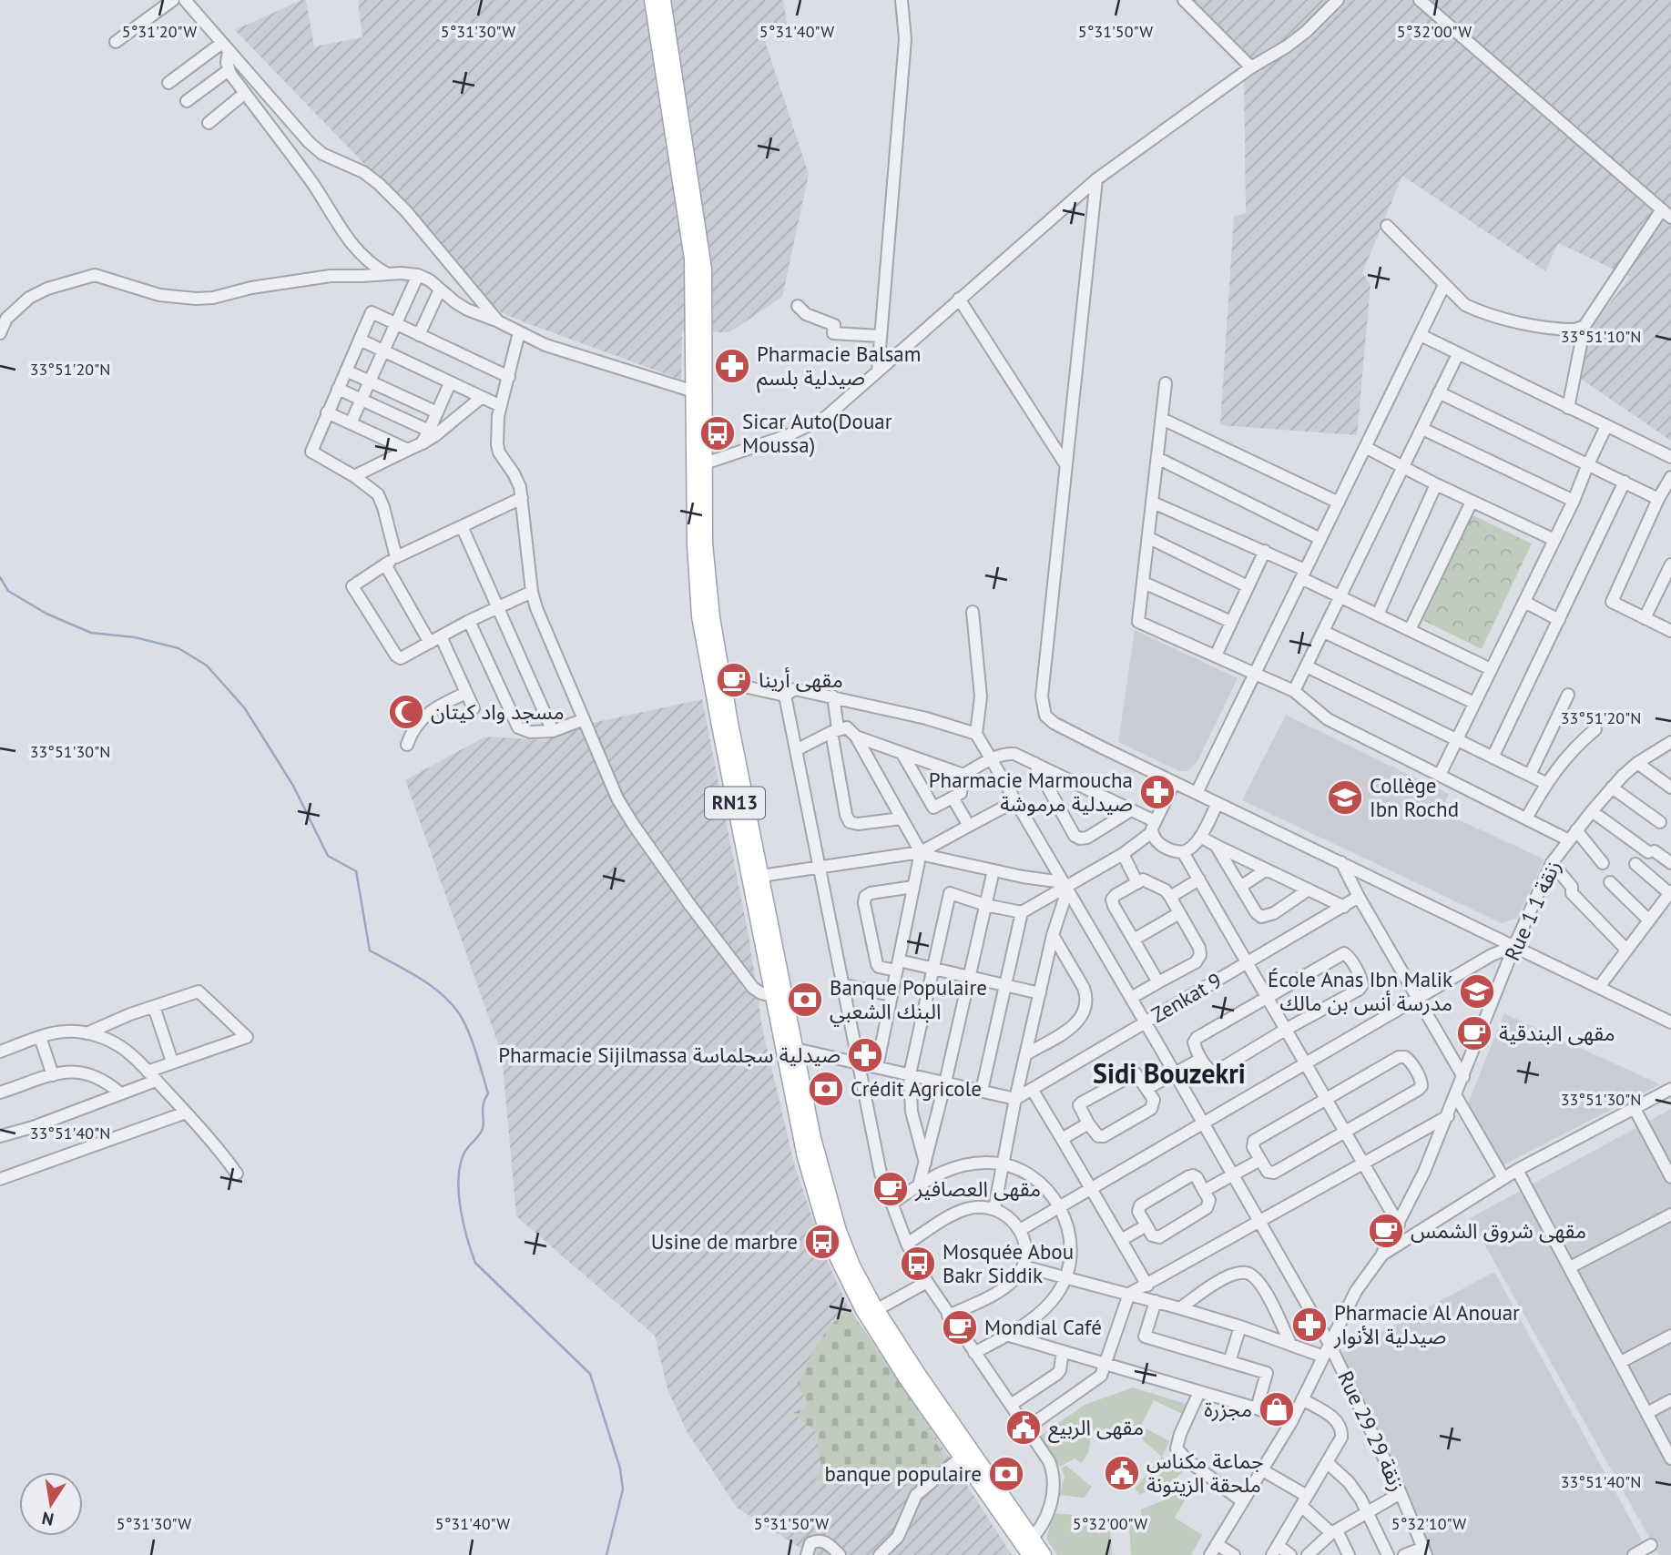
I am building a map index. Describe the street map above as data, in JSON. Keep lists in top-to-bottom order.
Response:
{
  "streets": {
    "main road": ["RN13"],
    "street": ["Rue 1 زنقة 1", "Zenkat 9", "Rue 29 زنقة 29"]
  },
  "crossings": [
    ["Zenkat 9", "Rue 29 زنقة 29"]
  ],
  "districts": ["Sidi Bouzekri"],
  "places": {
    "pharmacy": [
      "Pharmacie Balsam صيدلية بلسم",
      "Pharmacie Marmoucha صيدلية مرموشة",
      "Pharmacie Sijilmassa صيدلية سجلماسة",
      "Pharmacie Al Anouar صيدلية الأنوار"
    ],
    "bus stop": ["Sicar Auto(Douar Moussa)", "Usine de marbre", "Mosquée Abou Bakr Siddik"],
    "cafe": [
      "مقهى أرينا",
      "مقهى البندقية",
      "مقهى العصافير",
      "مقهى شروق الشمس",
      "Mondial Café"
    ],
    "mosque": ["مسجد واد كيتان"],
    "school or university": ["Collège Ibn Rochd", "École Anas Ibn Malik مدرسة أنس بن مالك"],
    "bank": ["Banque Populaire البنك الشعبي", "Crédit Agricole", "banque populaire"],
    "shop": ["مجزرة"],
    "public building": ["مقهى الربيع", "جماعة مكناس ملحقة الزيتونة"]
  },
  "north": "bottom",
  "coordinates": [
    "5°31'20\"W",
    "5°31'30\"W",
    "5°31'40\"W",
    "5°31'50\"W",
    "5°32'00\"W",
    "33°51'10\"N",
    "33°51'20\"N",
    "33°51'30\"N",
    "33°51'40\"N",
    "5°32'10\"W"
  ]
}
